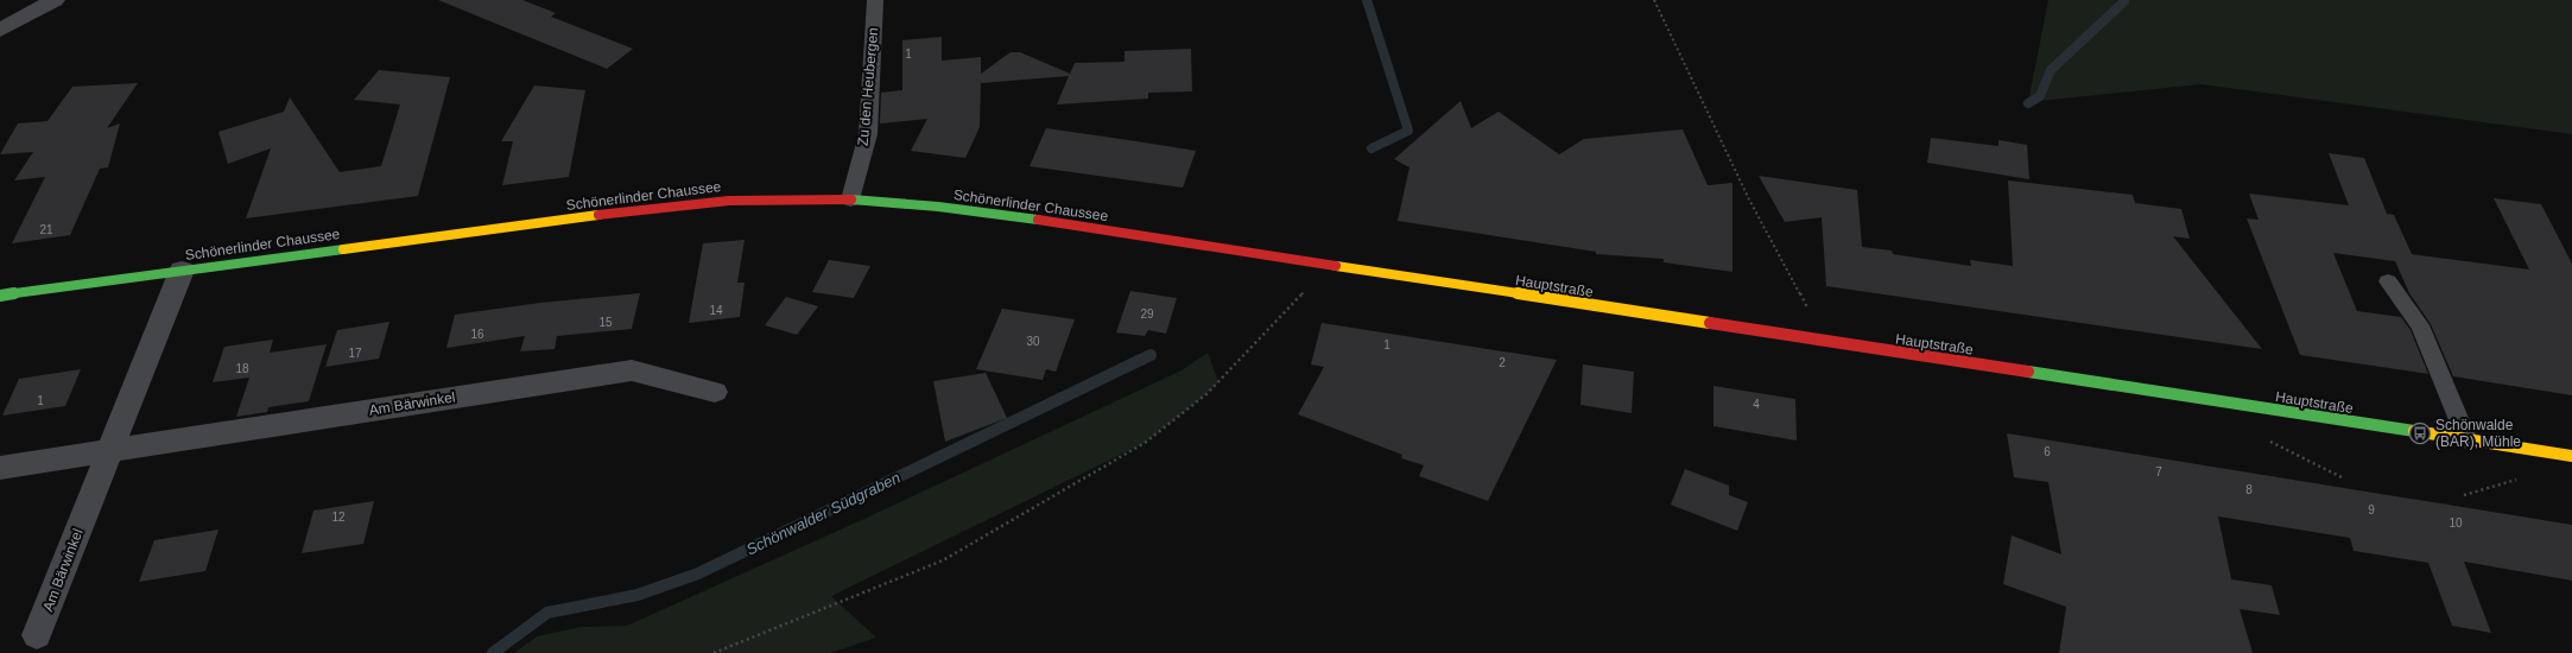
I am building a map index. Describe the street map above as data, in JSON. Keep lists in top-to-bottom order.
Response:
{
  "streets": {
    "main road": ["Schönerlinder Chaussee", "Hauptstraße"],
    "street": ["Am Bärwinkel"],
    "lane": ["Zu den Heubergen"]
  },
  "crossings": [
    ["Zu den Heubergen", "Schönerlinder Chaussee"],
    ["Schönerlinder Chaussee", "Hauptstraße"],
    ["Schönerlinder Chaussee", "Am Bärwinkel"]
  ],
  "water": ["Schönwalder Südgraben"],
  "places": {
    "bus stop": ["Schönwalde (BAR), Mühle"]
  },
  "house_numbers": [
    "1",
    "21",
    "14",
    "29",
    "15",
    "16",
    "30",
    "1",
    "17",
    "2",
    "18",
    "1",
    "4",
    "6",
    "7",
    "8",
    "9",
    "12",
    "10"
  ]
}
